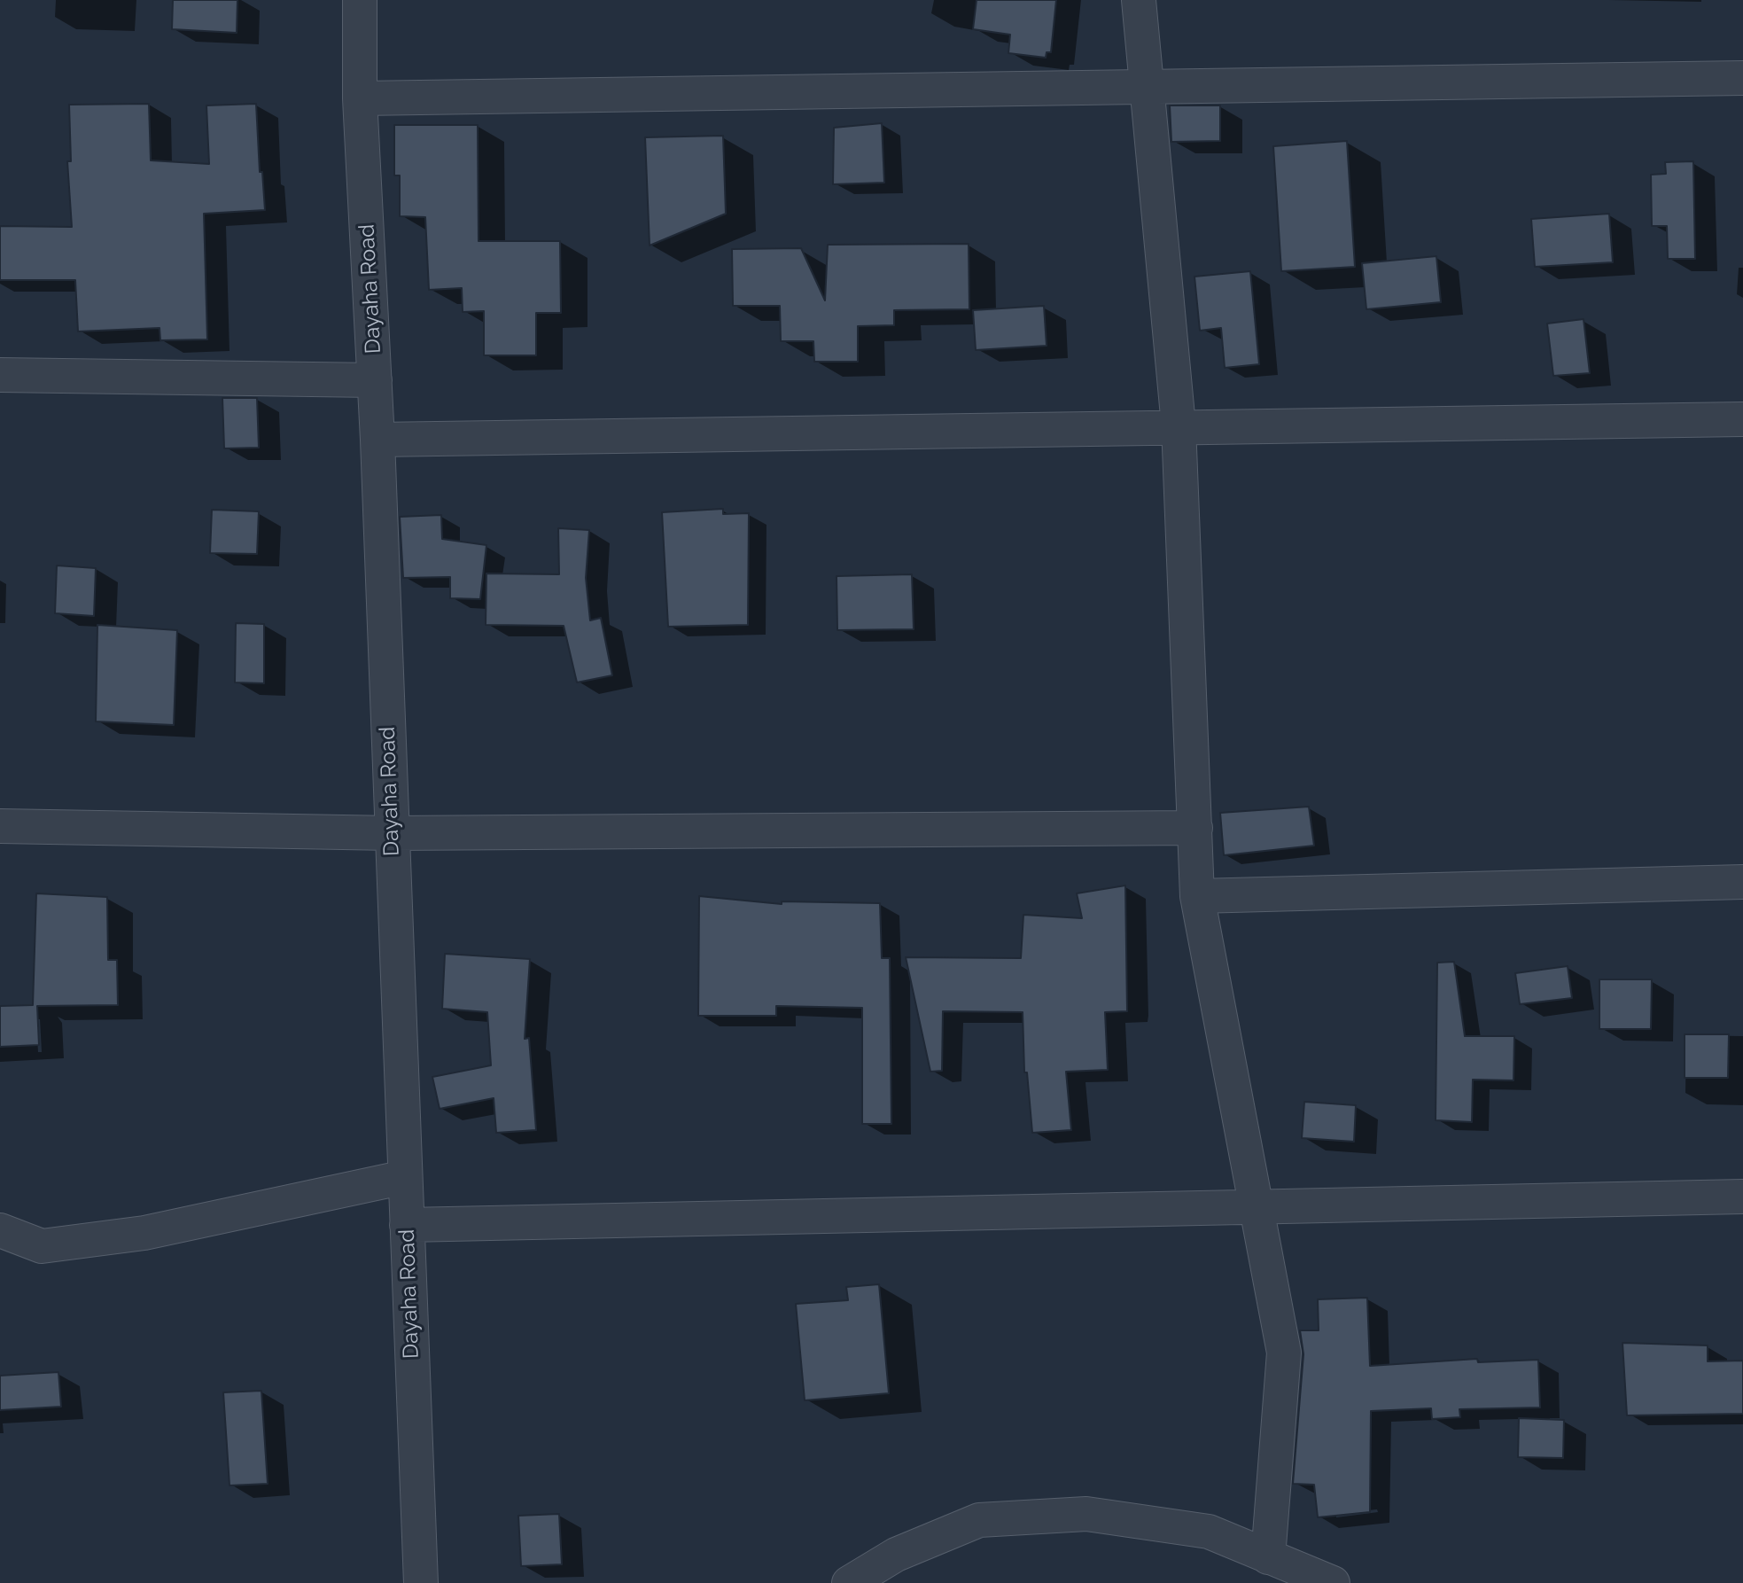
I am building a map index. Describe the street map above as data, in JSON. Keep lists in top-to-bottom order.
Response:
{
  "streets": {
    "street": ["Dayaha Road"]
  }
}
